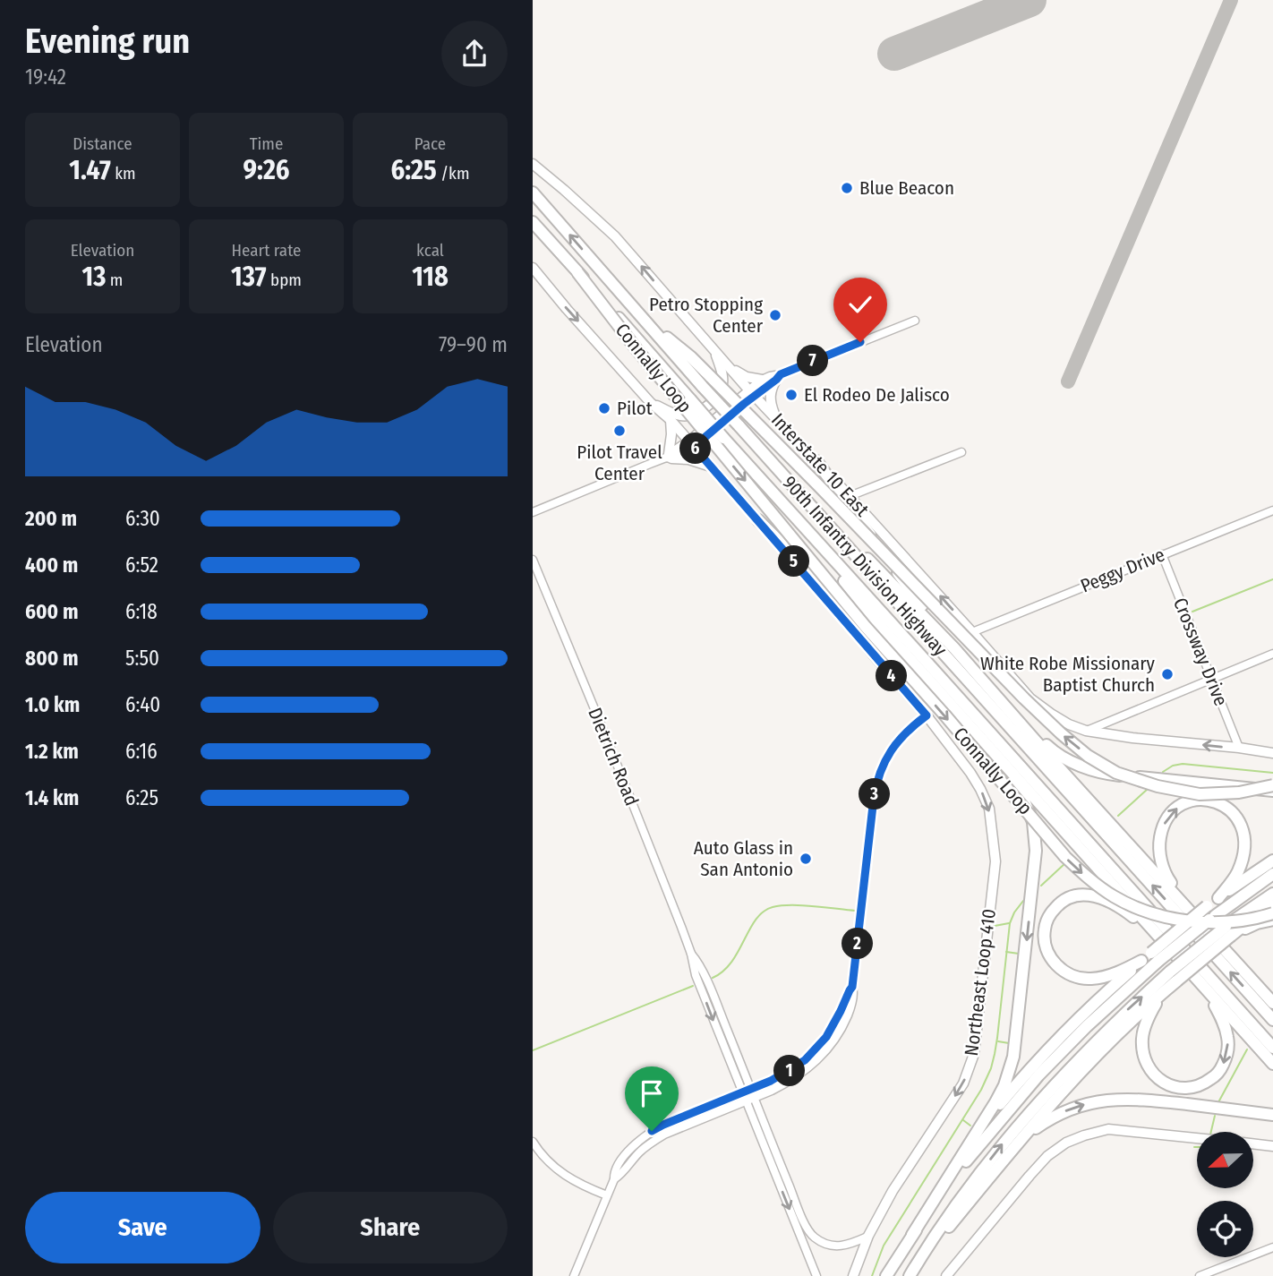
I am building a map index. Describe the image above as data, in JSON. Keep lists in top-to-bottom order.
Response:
{
  "streets": {
    "highway": ["Connally Loop", "90th Infantry Division Highway"],
    "main road": ["Interstate 10 East", "Northeast Loop 410"],
    "street": ["Peggy Drive", "Crossway Drive", "Dietrich Road"]
  },
  "crossings": [
    ["Connally Loop", "90th Infantry Division Highway"],
    ["Interstate 10 East", "Peggy Drive"],
    ["Peggy Drive", "Crossway Drive"]
  ],
  "one_way": ["Interstate 10 East", "Northeast Loop 410"],
  "places": [
    "Blue Beacon",
    "Petro Stopping Center",
    "El Rodeo De Jalisco",
    "Pilot",
    "Pilot Travel Center",
    "White Robe Missionary Baptist Church",
    "Auto Glass in San Antonio"
  ],
  "north": "left",
  "page": {
    "heading": ["Evening run", "19:42"],
    "stats": [
      ["Distance", "1.47 km"],
      ["Time", "9:26"],
      ["Pace", "6:25 /km"],
      ["Elevation", "13 m"],
      ["Heart rate", "137 bpm"],
      ["kcal", "118"]
    ],
    "chart": ["Elevation", "79–90 m"],
    "pins": [
      "7",
      "6",
      "5",
      "4",
      "3",
      "2",
      "1"
    ],
    "list": [
      {
        "name": "200 m",
        "note": "6:30"
      },
      {
        "name": "400 m",
        "note": "6:52"
      },
      {
        "name": "600 m",
        "note": "6:18"
      },
      {
        "name": "800 m",
        "note": "5:50"
      },
      {
        "name": "1.0 km",
        "note": "6:40"
      },
      {
        "name": "1.2 km",
        "note": "6:16"
      },
      {
        "name": "1.4 km",
        "note": "6:25"
      }
    ],
    "buttons": ["Save", "Share"]
  }
}
